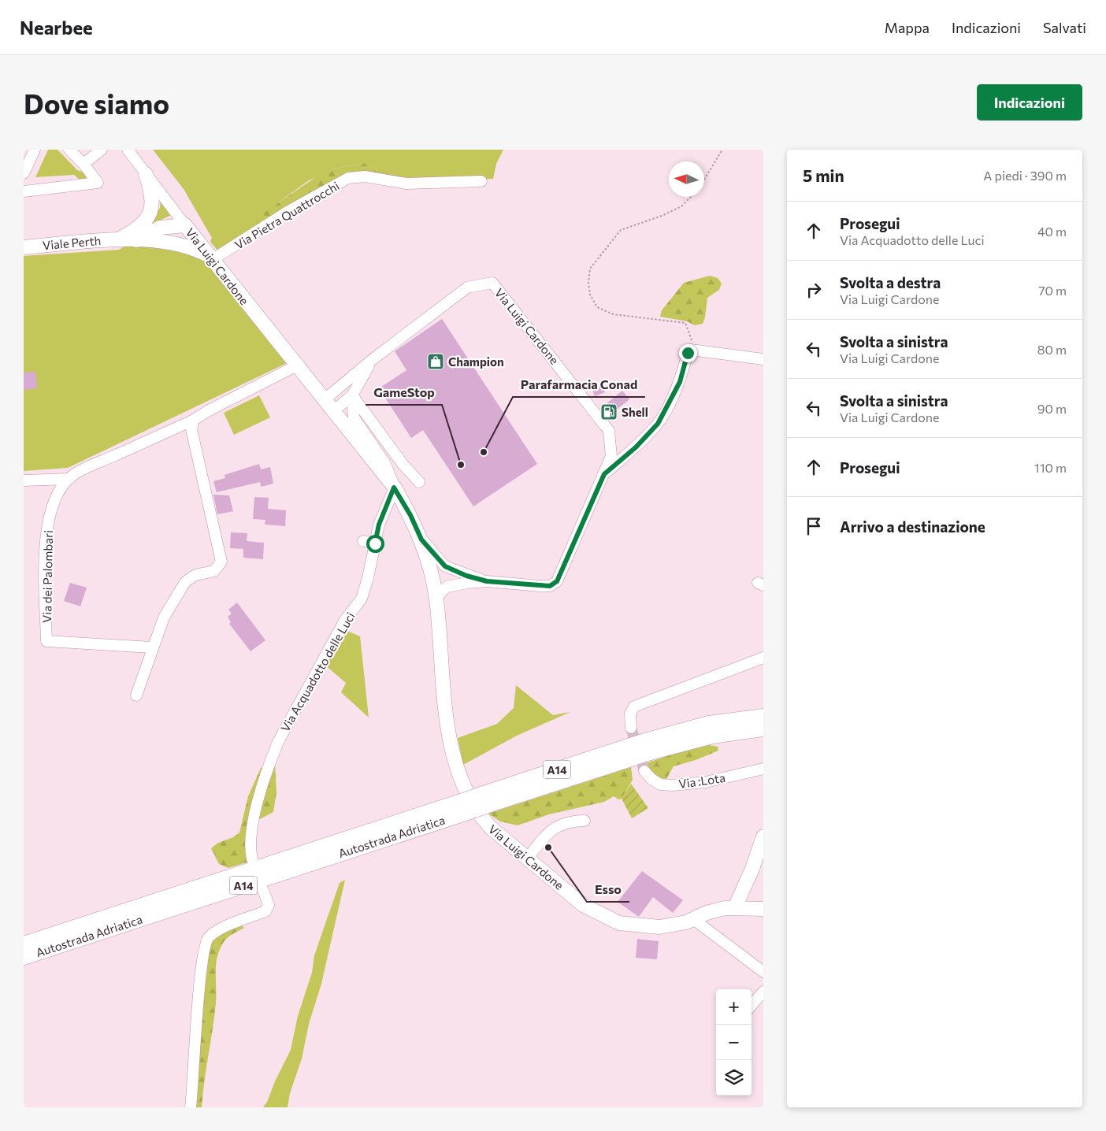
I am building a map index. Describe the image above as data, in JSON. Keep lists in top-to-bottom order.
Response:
{
  "streets": {
    "highway": ["A14", "Autostrada Adriatica"],
    "main road": ["Viale Perth", "Via Luigi Cardone"],
    "street": [
      "Via Pietra Quattrocchi",
      "Via dei Palombari",
      "Via Acquadotto delle Luci",
      "Via :Lota"
    ]
  },
  "crossings": [
    ["Via Pietra Quattrocchi", "Viale Perth"],
    ["Via Pietra Quattrocchi", "Via Luigi Cardone"],
    ["Viale Perth", "Via Luigi Cardone"],
    ["Via Luigi Cardone", "Via dei Palombari"],
    ["Via Luigi Cardone", "Via Acquadotto delle Luci"]
  ],
  "places": {
    "shop": ["Champion"],
    "fuel station": ["Shell"],
    "other": ["Parafarmacia Conad", "GameStop", "Esso"]
  },
  "north": "left",
  "page": {
    "header": "Nearbee",
    "nav": ["Mappa", "Indicazioni", "Salvati"],
    "buttons": "Indicazioni",
    "title": "Dove siamo",
    "heading": ["5 min", "A piedi · 390 m"],
    "list": [
      ["Prosegui", "Via Acquadotto delle Luci", "40 m"],
      ["Svolta a destra", "Via Luigi Cardone", "70 m"],
      ["Svolta a sinistra", "Via Luigi Cardone", "80 m"],
      ["Svolta a sinistra", "Via Luigi Cardone", "90 m"],
      ["Prosegui", "110 m"],
      "Arrivo a destinazione"
    ],
    "map_buttons": ["+", "−"]
  }
}
